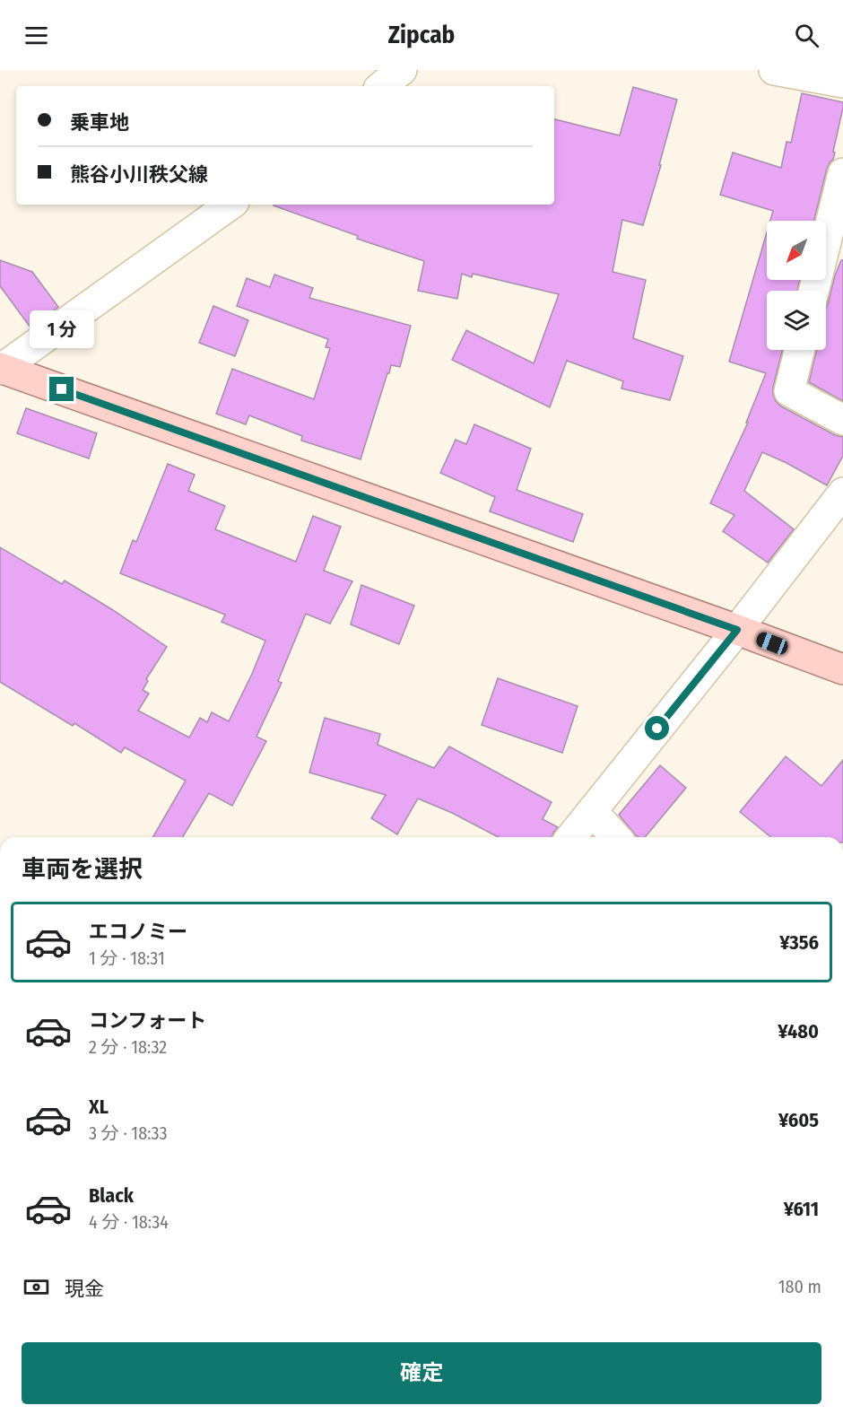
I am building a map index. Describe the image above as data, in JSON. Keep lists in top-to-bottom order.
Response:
{
  "north": "bottom left",
  "page": {
    "header": "Zipcab",
    "banner": ["乗車地", "熊谷小川秩父線"],
    "bubble": "1 分",
    "heading": "車両を選択",
    "list": [
      {
        "name": "エコノミー",
        "note": "1 分 · 18:31",
        "value": "¥356"
      },
      {
        "name": "コンフォート",
        "note": "2 分 · 18:32",
        "value": "¥480"
      },
      {
        "name": "XL",
        "note": "3 分 · 18:33",
        "value": "¥605"
      },
      {
        "name": "Black",
        "note": "4 分 · 18:34",
        "value": "¥611"
      }
    ],
    "pay": ["現金", "180 m"],
    "buttons": "確定"
  }
}
